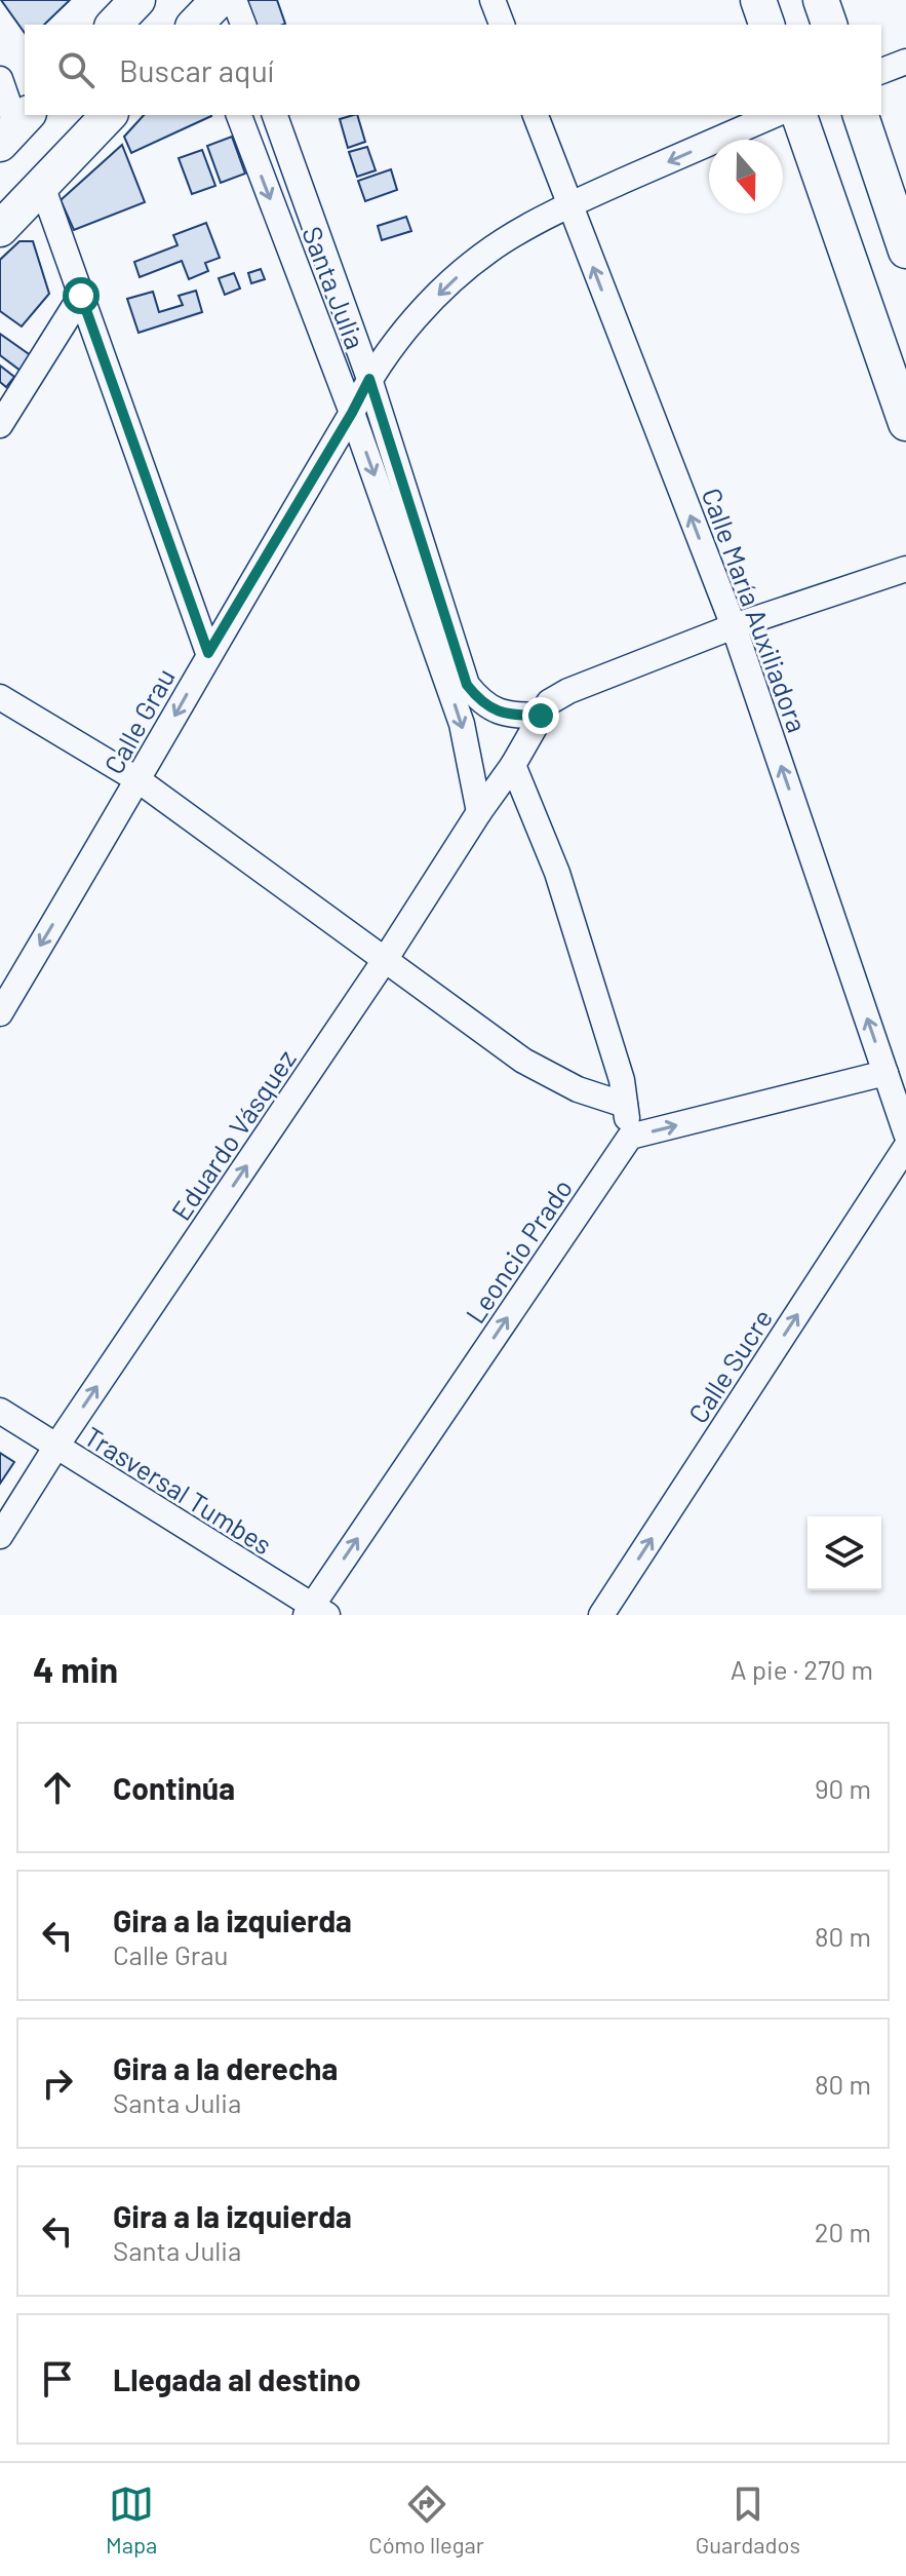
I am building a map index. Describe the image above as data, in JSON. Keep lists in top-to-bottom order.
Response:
{
  "streets": {
    "street": [
      "Santa Julia",
      "Calle María Auxiliadora",
      "Calle Grau",
      "Eduardo Vásquez",
      "Leoncio Prado",
      "Calle Sucre",
      "Trasversal Tumbes"
    ]
  },
  "crossings": [
    ["Santa Julia", "Calle Grau"],
    ["Santa Julia", "Eduardo Vásquez"],
    ["Calle María Auxiliadora", "Calle Grau"],
    ["Eduardo Vásquez", "Trasversal Tumbes"],
    ["Leoncio Prado", "Trasversal Tumbes"]
  ],
  "one_way": [
    "Calle María Auxiliadora",
    "Calle Grau",
    "Eduardo Vásquez",
    "Leoncio Prado",
    "Calle Sucre"
  ],
  "north": "bottom",
  "page": {
    "search": "Buscar aquí",
    "heading": ["4 min", "A pie · 270 m"],
    "list": [
      ["Continúa", "90 m"],
      ["Gira a la izquierda", "Calle Grau", "80 m"],
      ["Gira a la derecha", "Santa Julia", "80 m"],
      ["Gira a la izquierda", "Santa Julia", "20 m"],
      "Llegada al destino"
    ],
    "nav": ["Mapa", "Cómo llegar", "Guardados"]
  }
}
